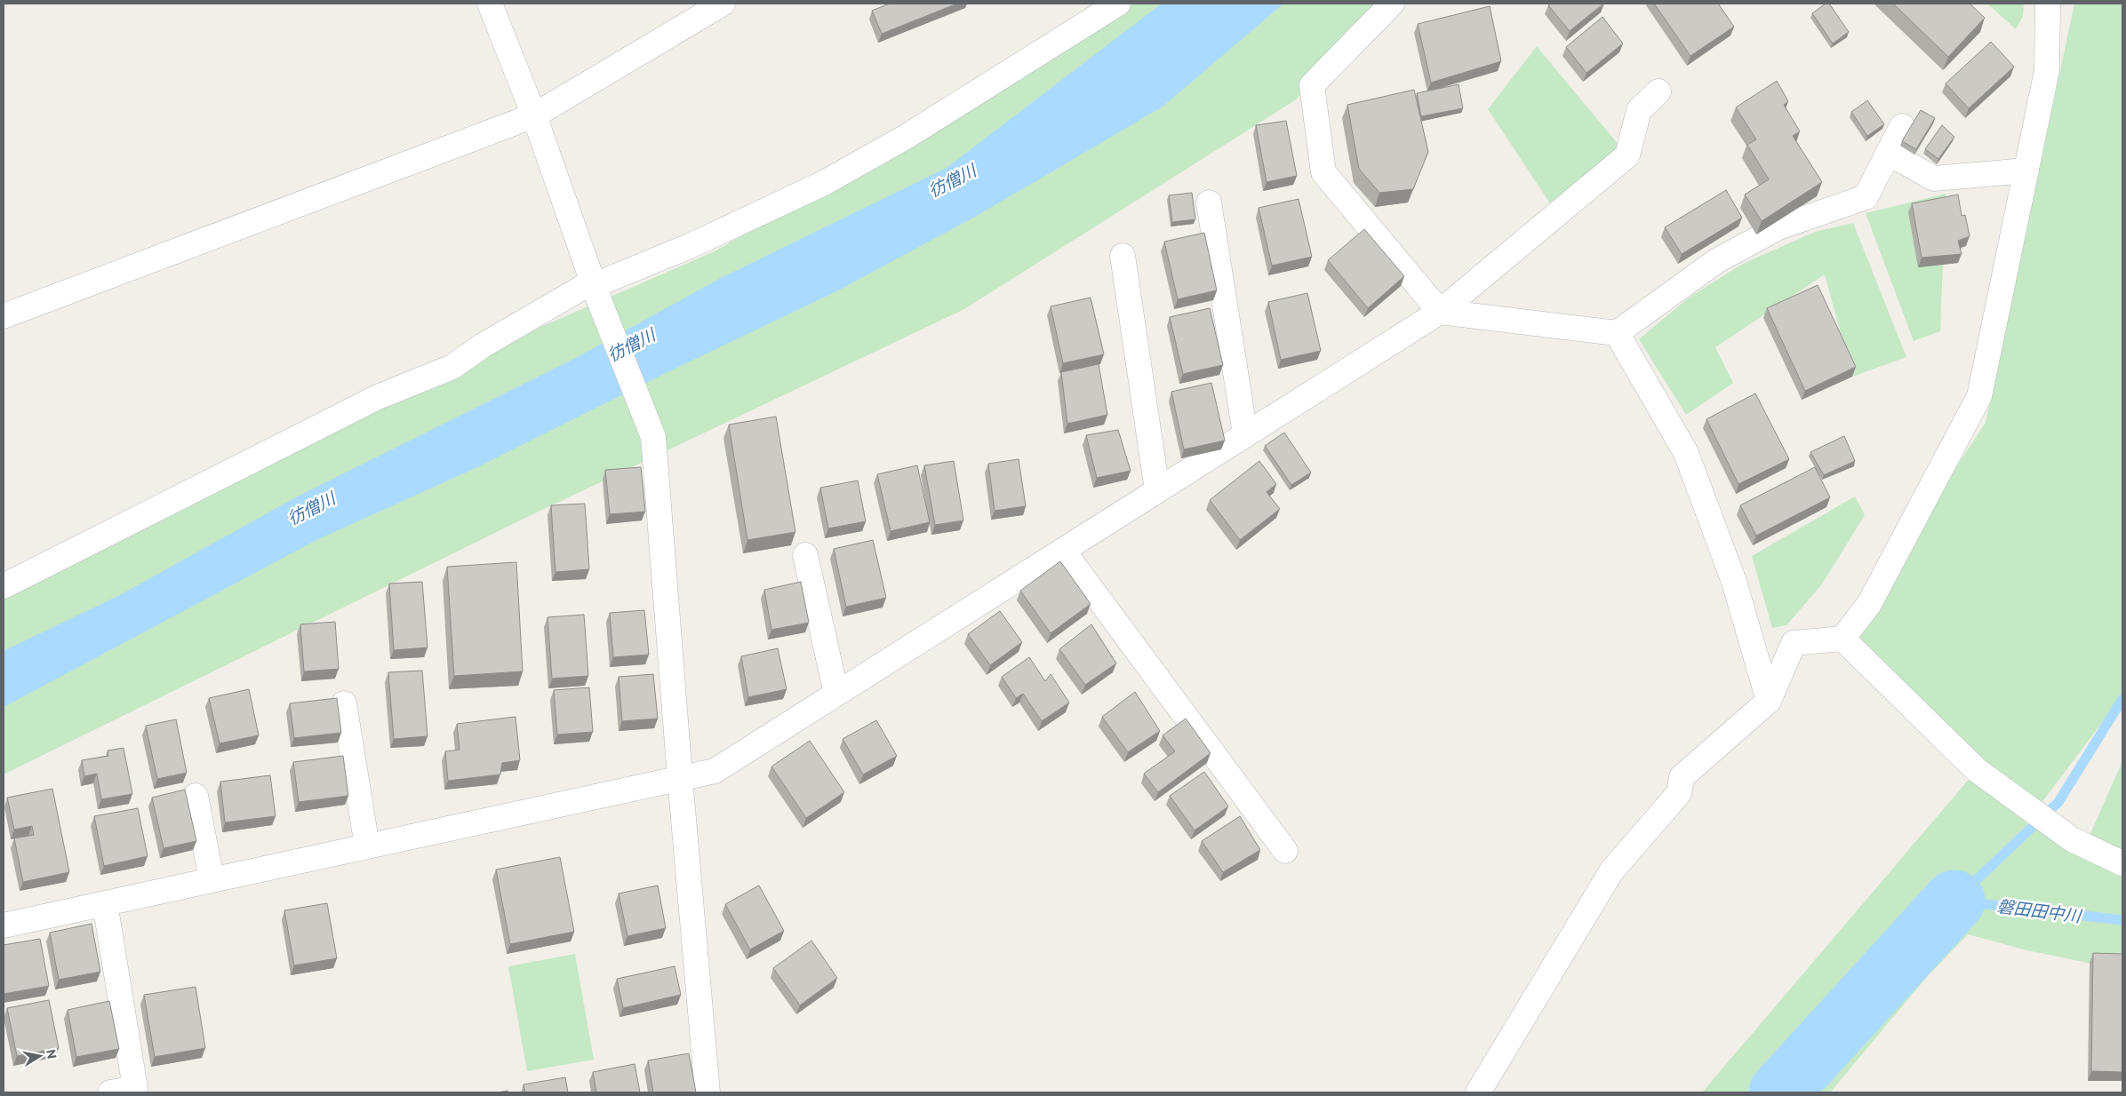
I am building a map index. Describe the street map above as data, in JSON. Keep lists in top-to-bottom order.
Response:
{
  "water": ["彷僧川", "磐田田中川"],
  "north": "right"
}
